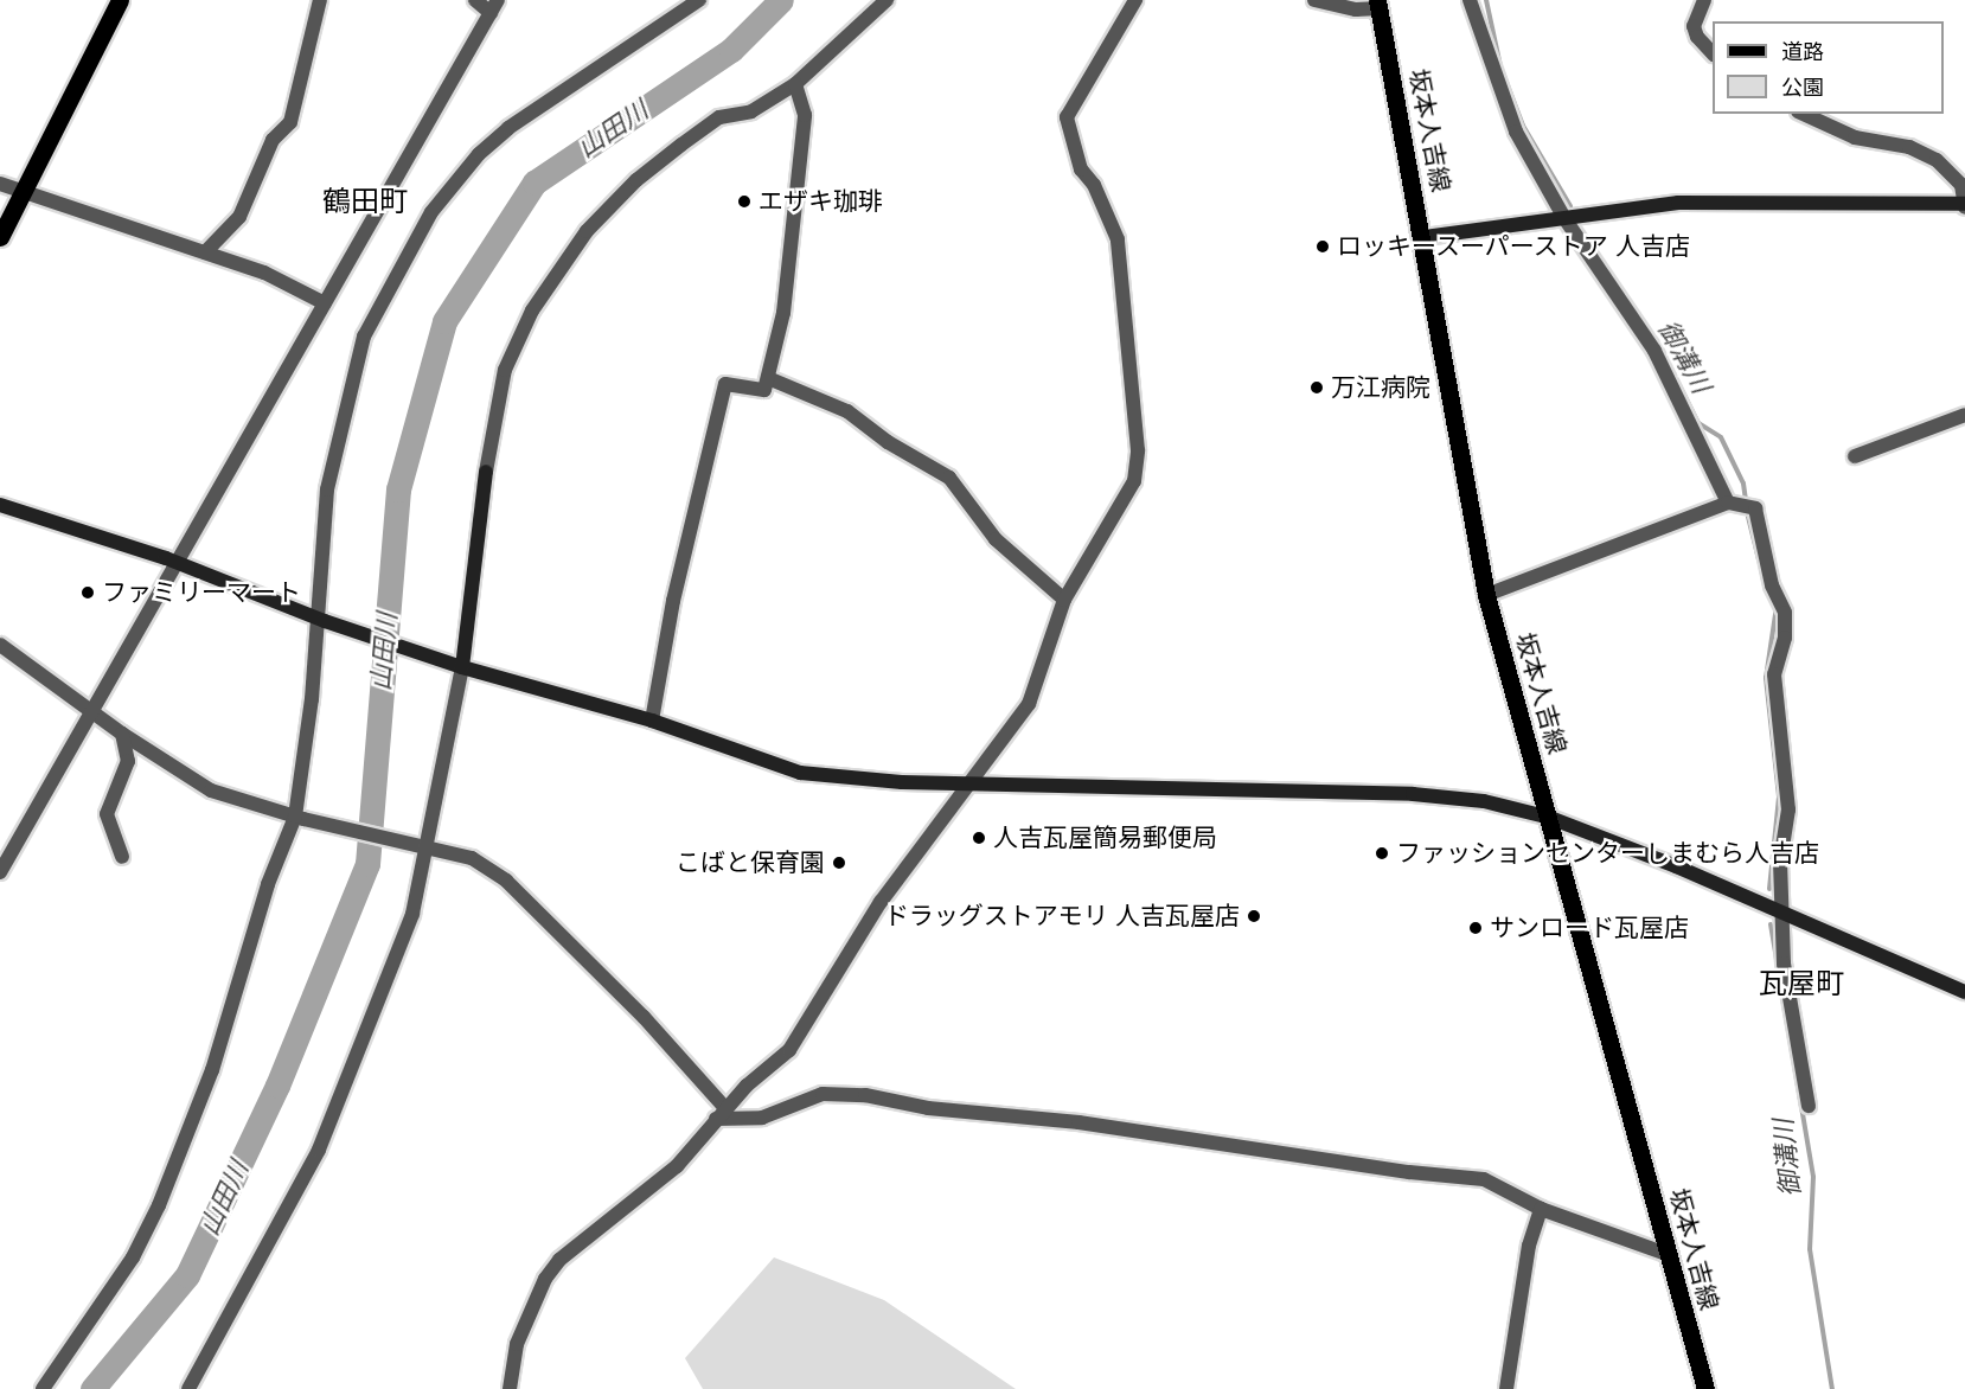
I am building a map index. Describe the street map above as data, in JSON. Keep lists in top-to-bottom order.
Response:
{
  "streets": {
    "main road": ["坂本人吉線"]
  },
  "districts": ["鶴田町", "瓦屋町"],
  "water": ["山田川", "御溝川"],
  "places": [
    "エザキ珈琲",
    "ロッキースーパーストア 人吉店",
    "万江病院",
    "ファミリーマート",
    "人吉瓦屋簡易郵便局",
    "ファッションセンターしまむら人吉店",
    "こばと保育園",
    "ドラッグストアモリ 人吉瓦屋店",
    "サンロード瓦屋店"
  ],
  "legend": ["道路", "公園"]
}
